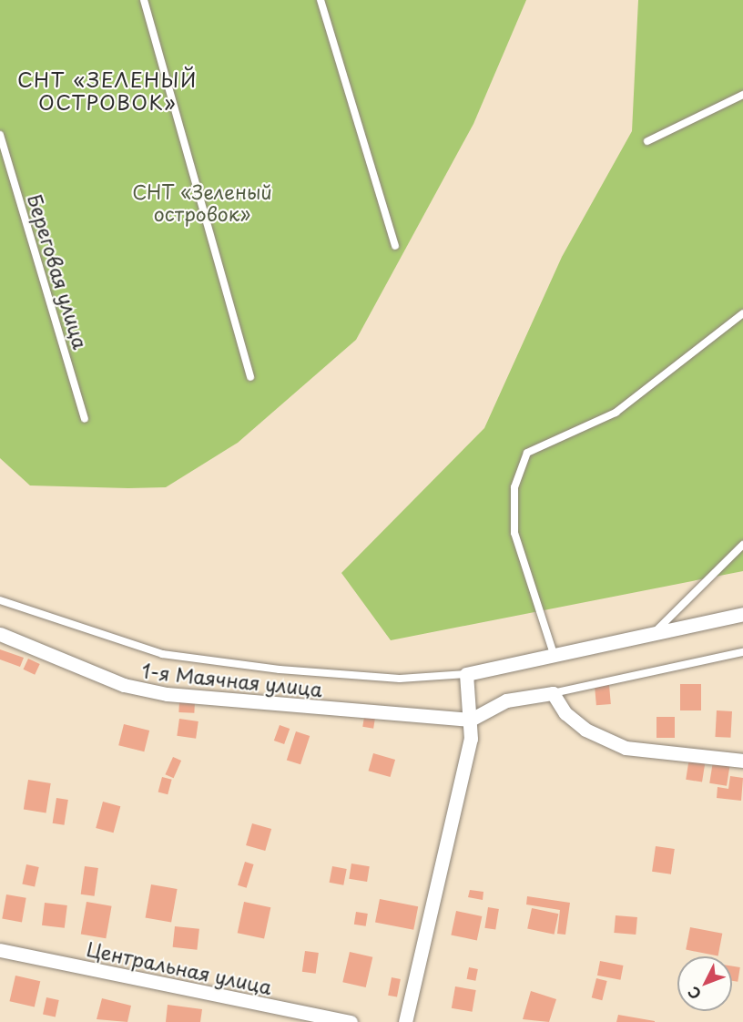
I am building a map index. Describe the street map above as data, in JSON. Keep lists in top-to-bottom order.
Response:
{
  "streets": {
    "street": ["1-я Маячная улица", "Центральная улица"],
    "lane": ["Береговая улица"]
  },
  "districts": ["СНТ «ЗЕЛЕНЫЙ ОСТРОВОК»"],
  "parks": ["СНТ «Зеленый островок»"],
  "north": "bottom left"
}
